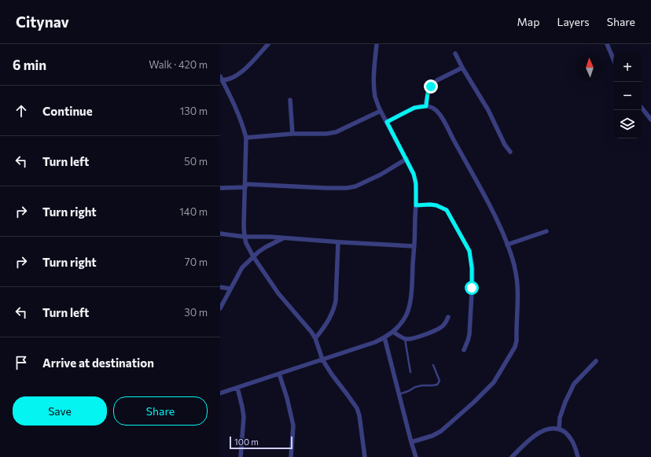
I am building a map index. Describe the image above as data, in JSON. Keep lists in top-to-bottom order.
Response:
{
  "scale_bar": "100 m",
  "north": "top",
  "page": {
    "header": "Citynav",
    "nav": ["Map", "Layers", "Share"],
    "heading": ["6 min", "Walk · 420 m"],
    "map_buttons": ["+", "−"],
    "list": [
      ["Continue", "130 m"],
      ["Turn left", "50 m"],
      ["Turn right", "140 m"],
      ["Turn right", "70 m"],
      ["Turn left", "30 m"],
      "Arrive at destination"
    ],
    "buttons": ["Save", "Share"],
    "scale": "100 m"
  }
}
